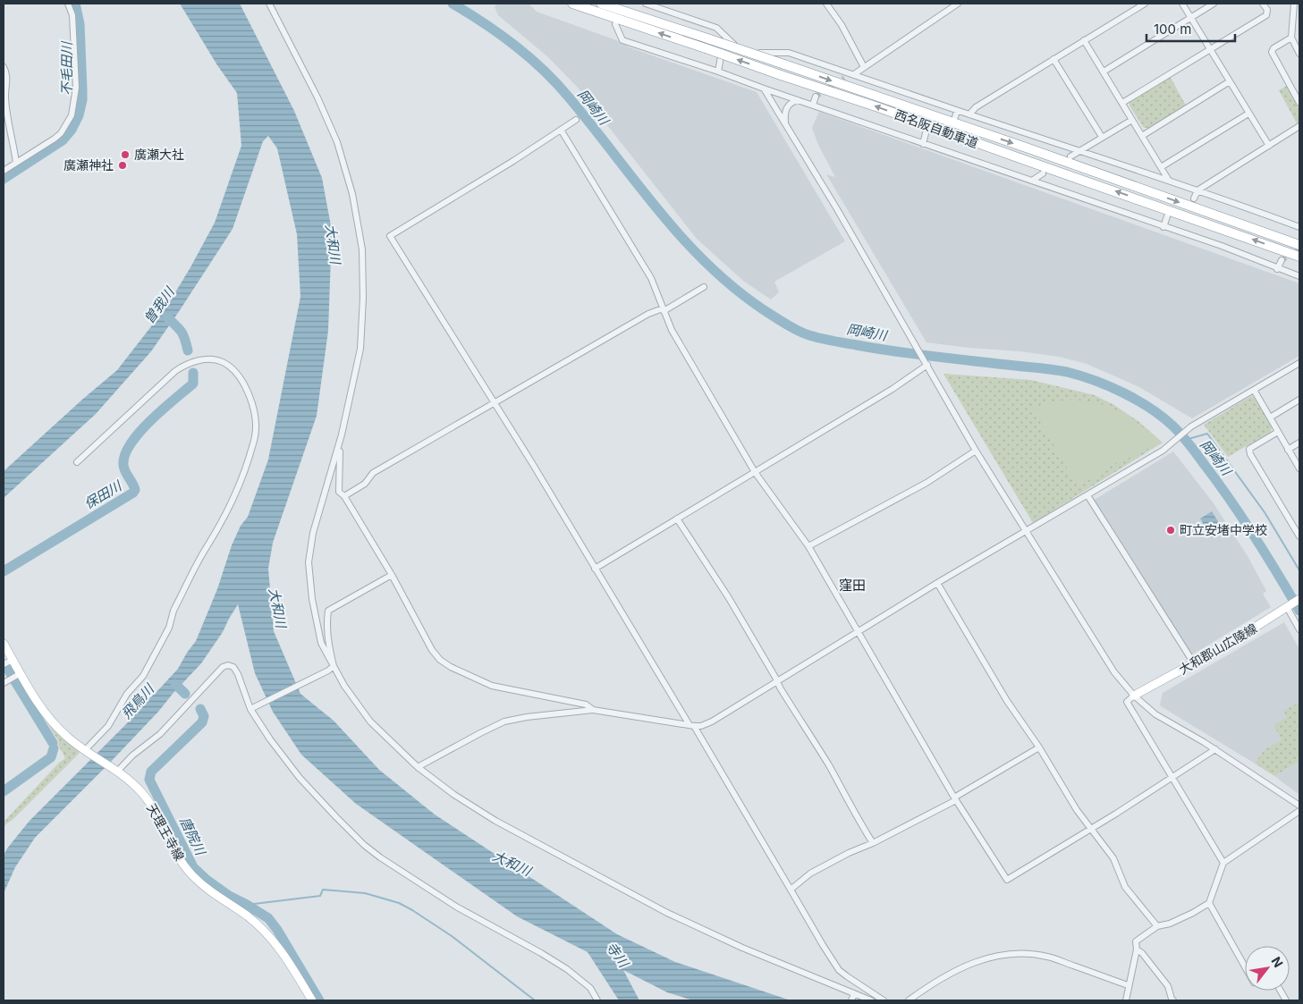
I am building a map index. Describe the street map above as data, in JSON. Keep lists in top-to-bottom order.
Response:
{
  "streets": {
    "highway": ["西名阪自動車道"],
    "main road": ["大和郡山広陵線", "天理王寺線"]
  },
  "districts": ["窪田"],
  "water": [
    "不毛田川",
    "岡崎川",
    "大和川",
    "曽我川",
    "保田川",
    "飛鳥川",
    "唐院川",
    "寺川"
  ],
  "places": ["廣瀬大社", "廣瀬神社", "町立安堵中学校"],
  "scale_bar": "100 m",
  "north": "top right"
}
